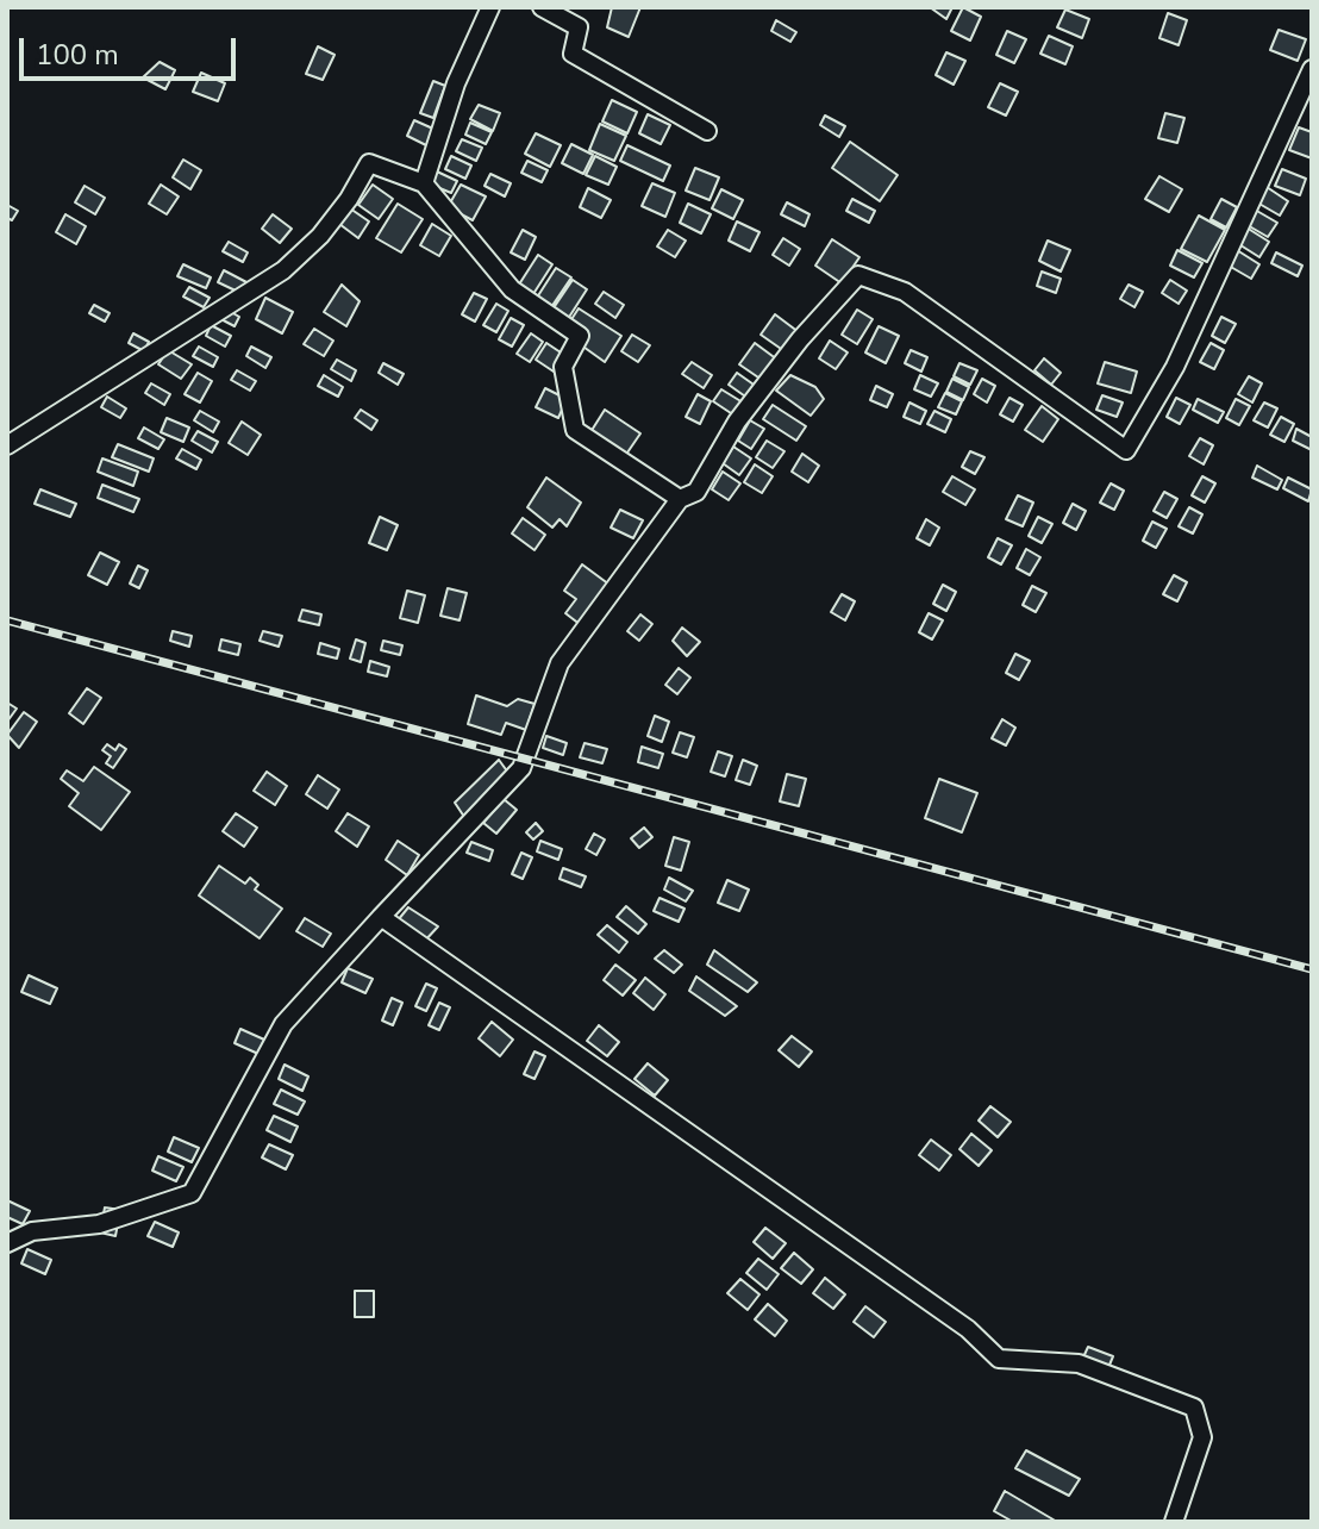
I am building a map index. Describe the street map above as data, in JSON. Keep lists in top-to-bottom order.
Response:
{
  "scale_bar": "100 m"
}
